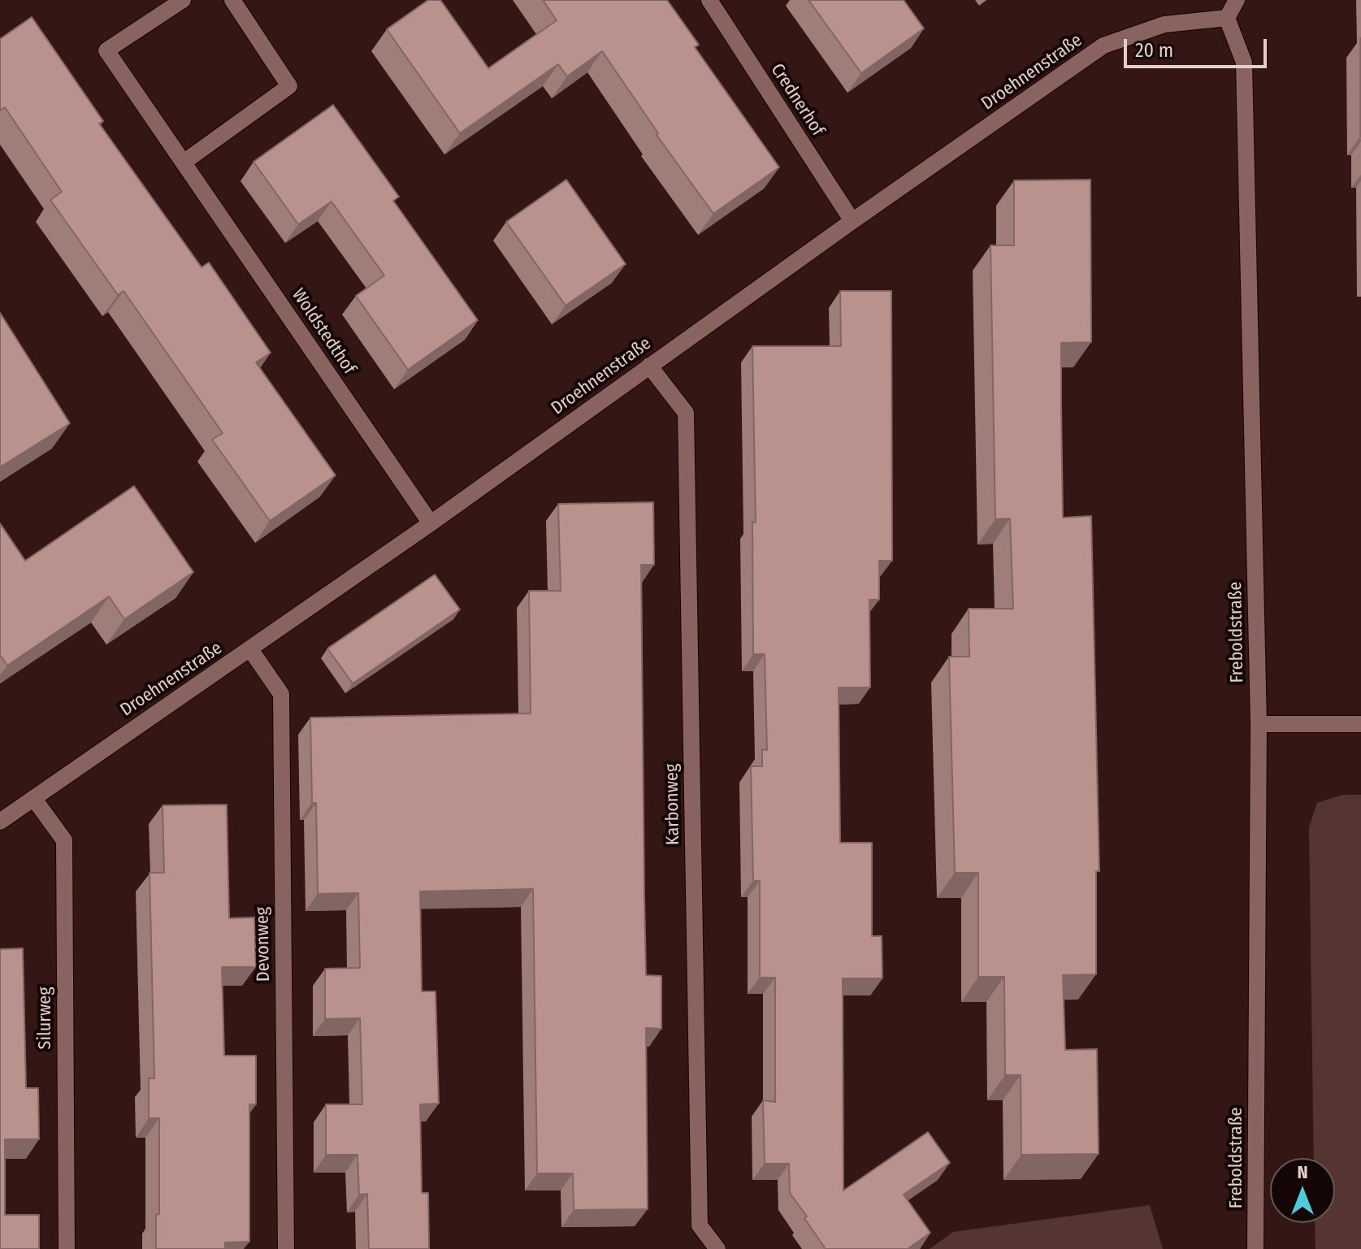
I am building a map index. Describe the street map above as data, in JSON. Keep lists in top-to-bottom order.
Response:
{
  "streets": {
    "street": [
      "Droehnenstraße",
      "Crednerhof",
      "Woldstedthof",
      "Freboldstraße",
      "Karbonweg",
      "Devonweg",
      "Silurweg"
    ]
  },
  "crossings": [
    ["Droehnenstraße", "Crednerhof"],
    ["Droehnenstraße", "Woldstedthof"],
    ["Droehnenstraße", "Freboldstraße"],
    ["Droehnenstraße", "Karbonweg"],
    ["Droehnenstraße", "Devonweg"],
    ["Droehnenstraße", "Silurweg"]
  ],
  "scale_bar": "20 m",
  "north": "top"
}
